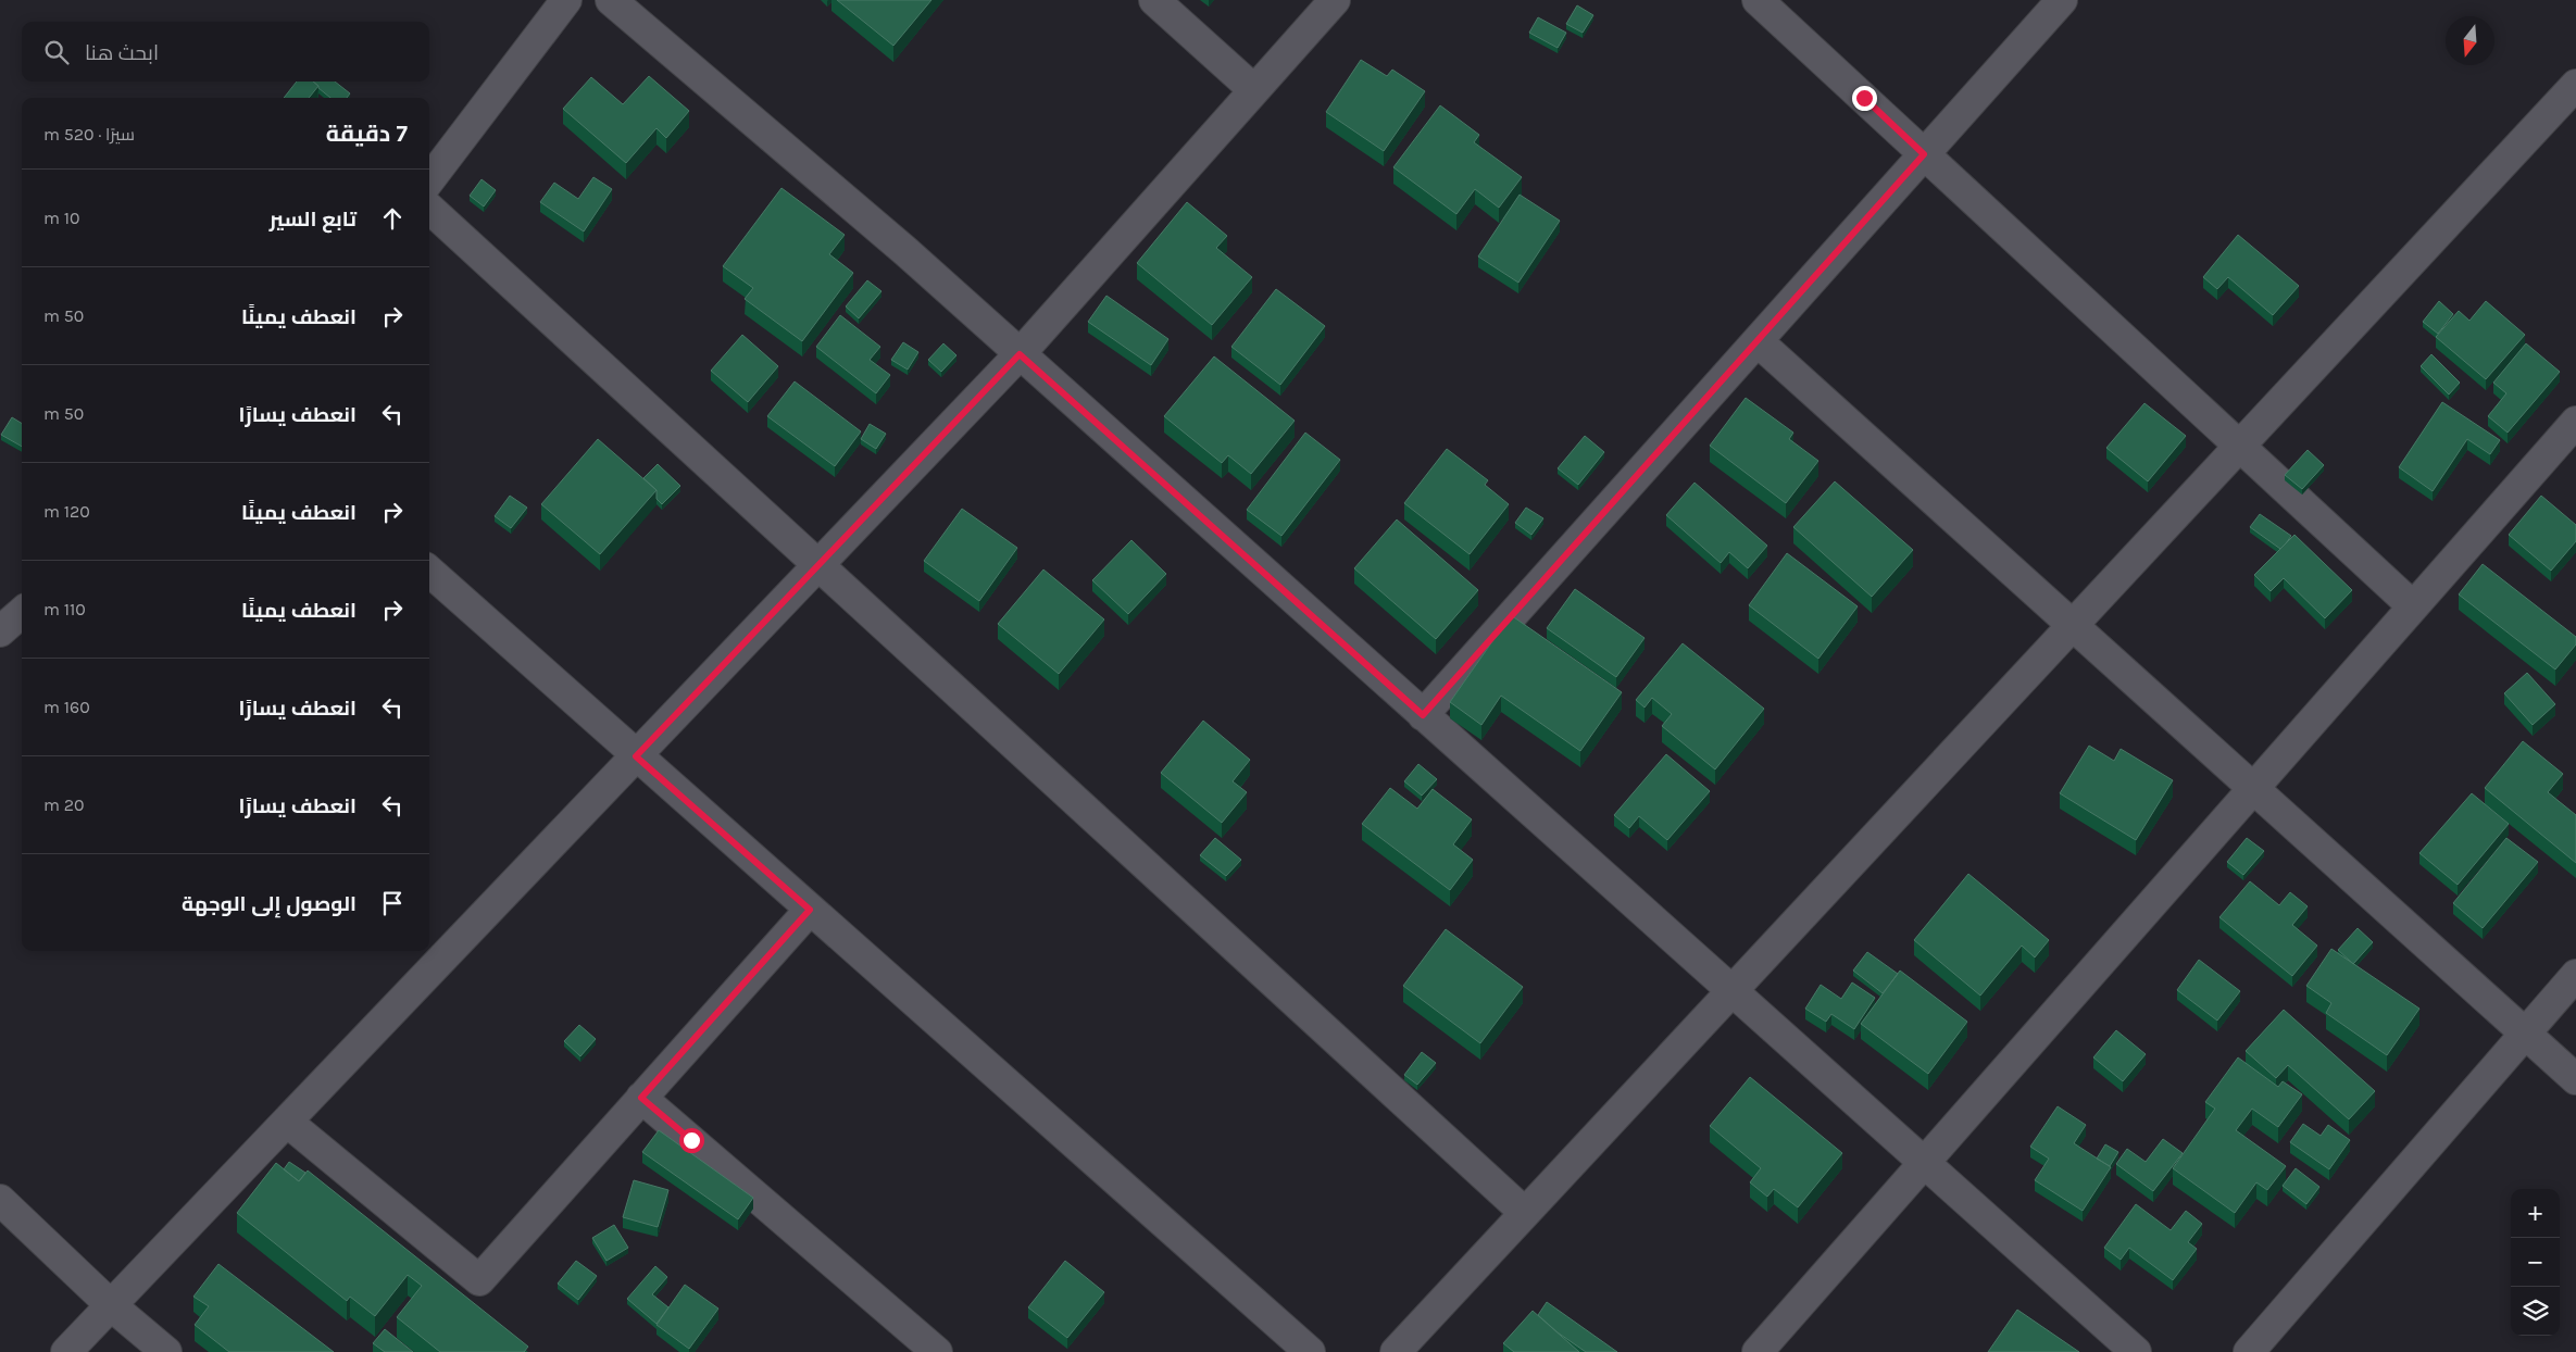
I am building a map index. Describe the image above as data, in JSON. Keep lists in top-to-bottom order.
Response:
{
  "north": "bottom",
  "page": {
    "search": "ابحث هنا",
    "heading": ["7 دقيقة", "سيرًا · 520 m"],
    "list": [
      ["تابع السير", "10 m"],
      ["انعطف يمينًا", "50 m"],
      ["انعطف يسارًا", "50 m"],
      ["انعطف يمينًا", "120 m"],
      ["انعطف يمينًا", "110 m"],
      ["انعطف يسارًا", "160 m"],
      ["انعطف يسارًا", "20 m"],
      "الوصول إلى الوجهة"
    ],
    "map_buttons": ["+", "−"]
  }
}
